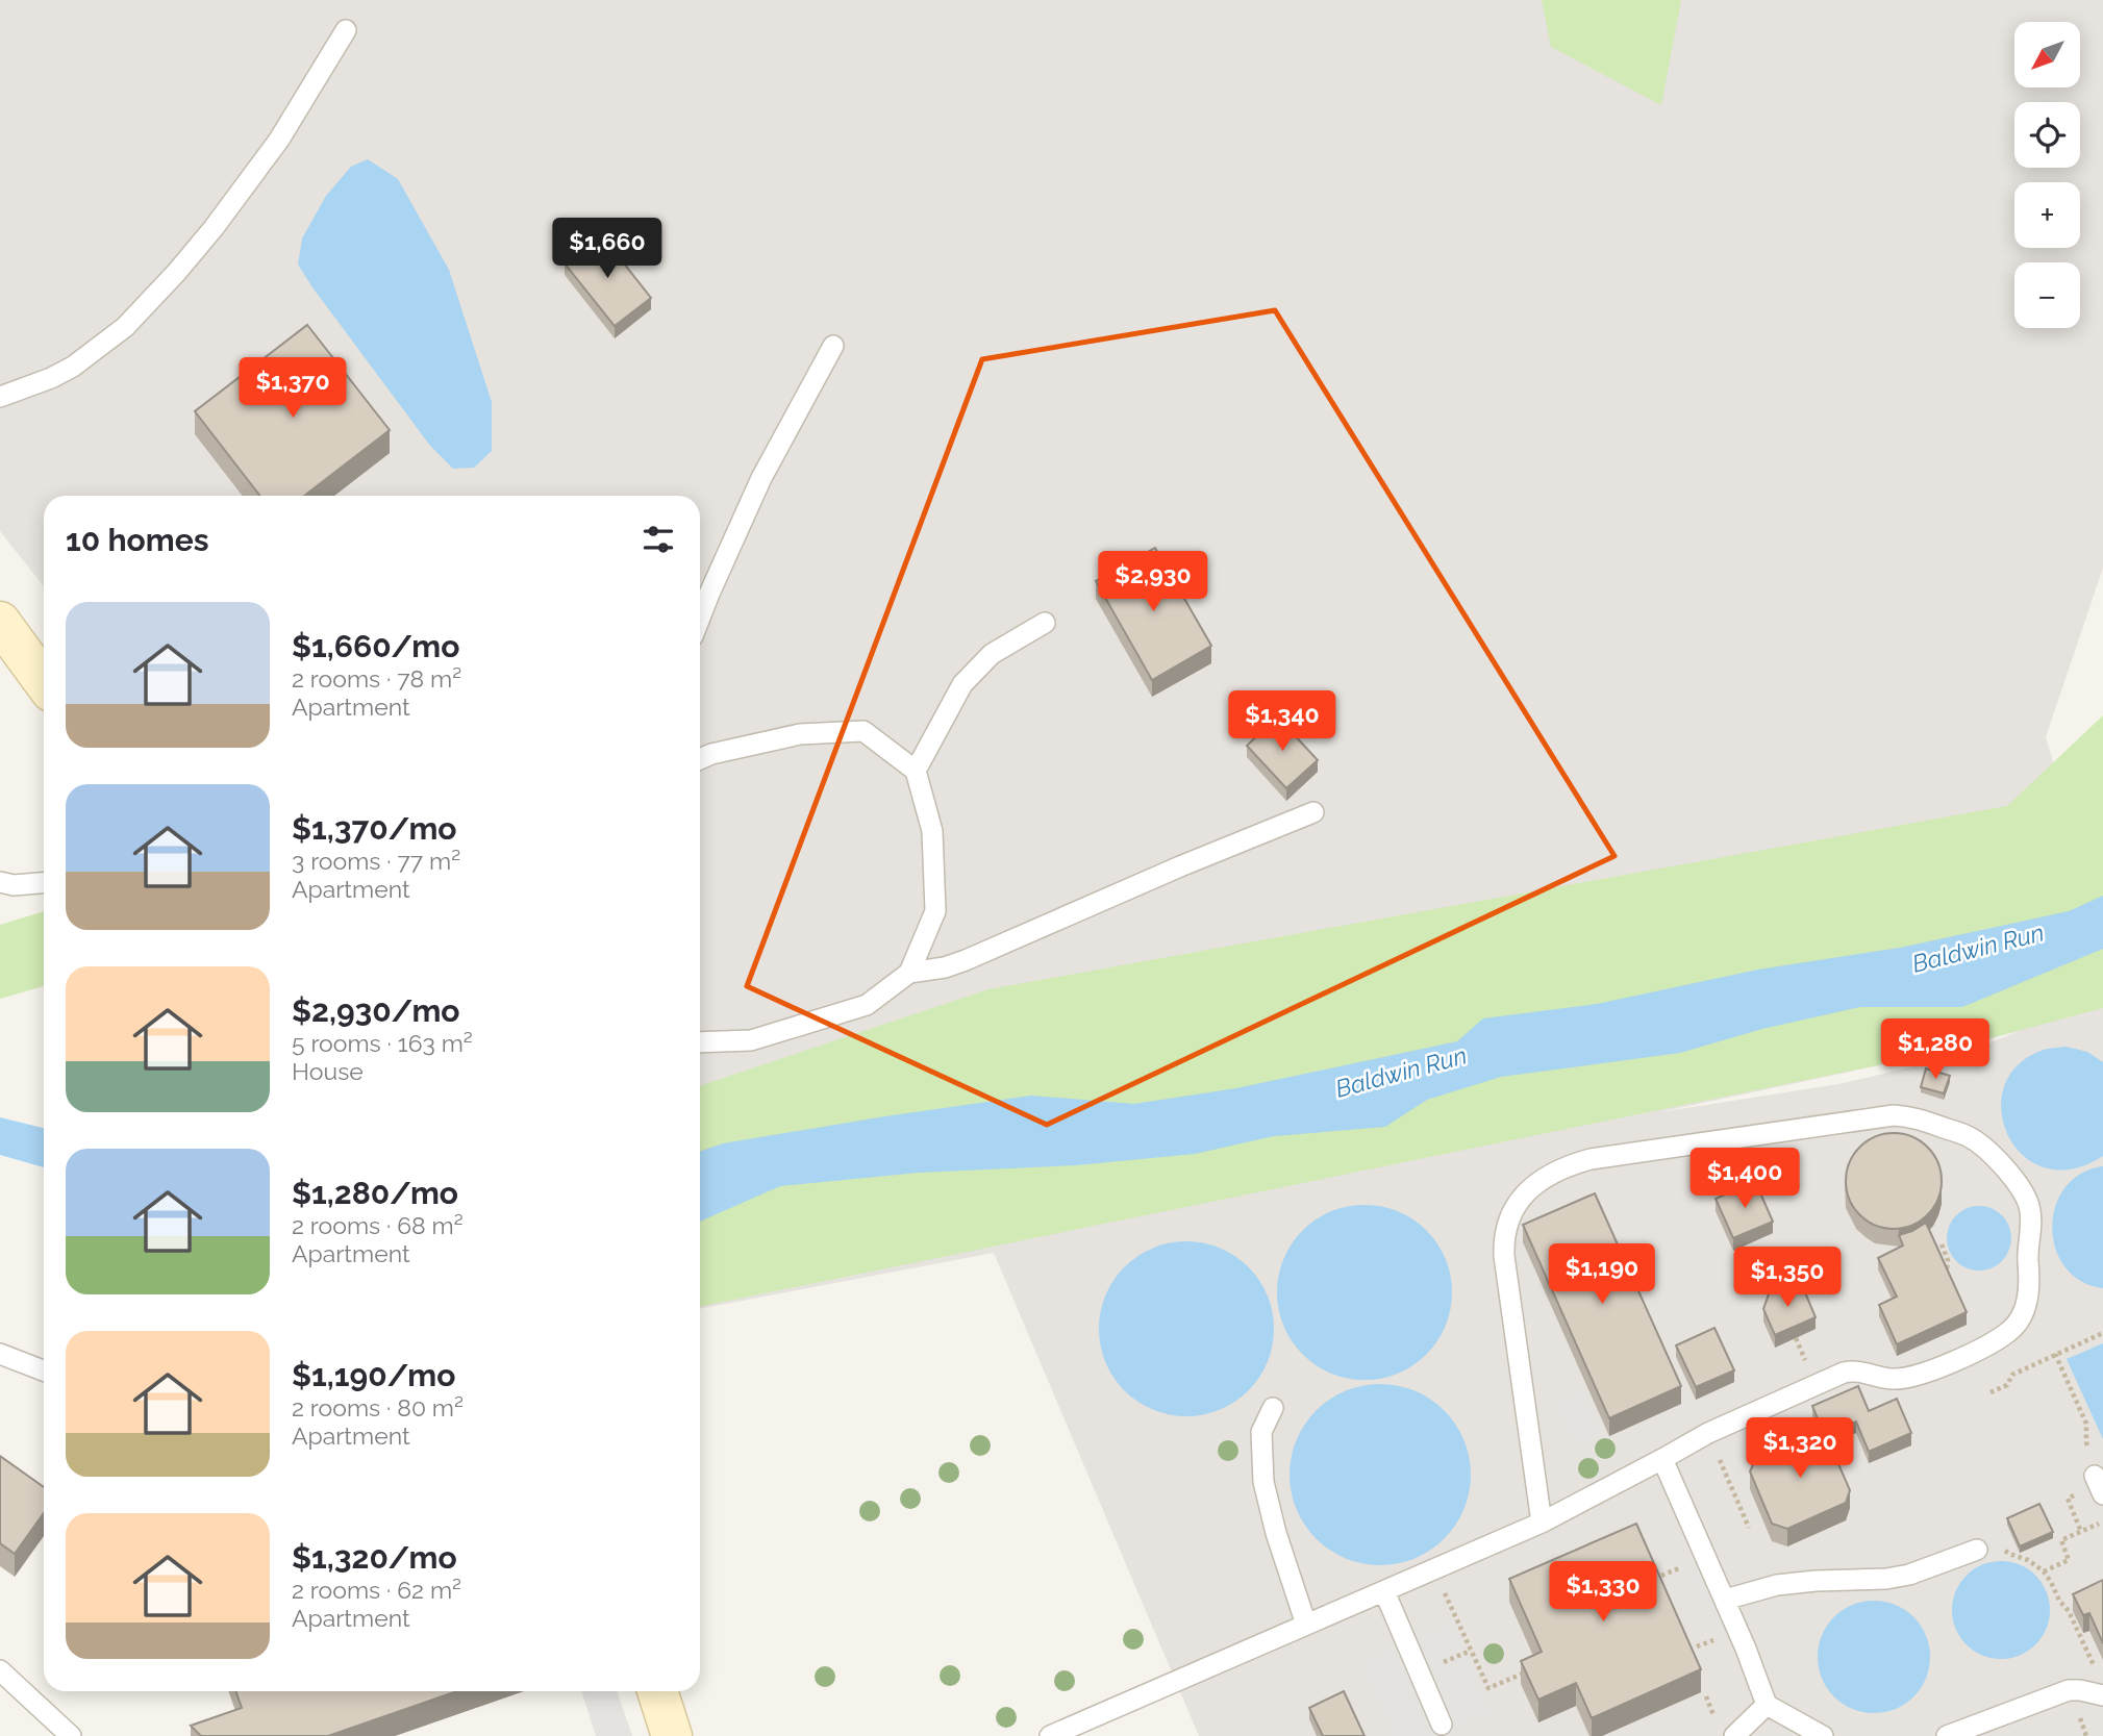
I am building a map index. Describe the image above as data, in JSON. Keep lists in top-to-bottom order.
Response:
{
  "water": ["Baldwin Run"],
  "north": "bottom left",
  "page": {
    "map_buttons": ["+", "−"],
    "price": [
      "$1,660",
      "$1,370",
      "$2,930",
      "$1,340",
      "$1,280",
      "$1,400",
      "$1,190",
      "$1,350",
      "$1,320",
      "$1,330"
    ],
    "heading": "10 homes",
    "list": [
      {
        "name": "$1,660/mo",
        "note": "2 rooms · 78 m² · Apartment"
      },
      {
        "name": "$1,370/mo",
        "note": "3 rooms · 77 m² · Apartment"
      },
      {
        "name": "$2,930/mo",
        "note": "5 rooms · 163 m² · House"
      },
      {
        "name": "$1,280/mo",
        "note": "2 rooms · 68 m² · Apartment"
      },
      {
        "name": "$1,190/mo",
        "note": "2 rooms · 80 m² · Apartment"
      },
      {
        "name": "$1,320/mo",
        "note": "2 rooms · 62 m² · Apartment"
      }
    ]
  }
}
